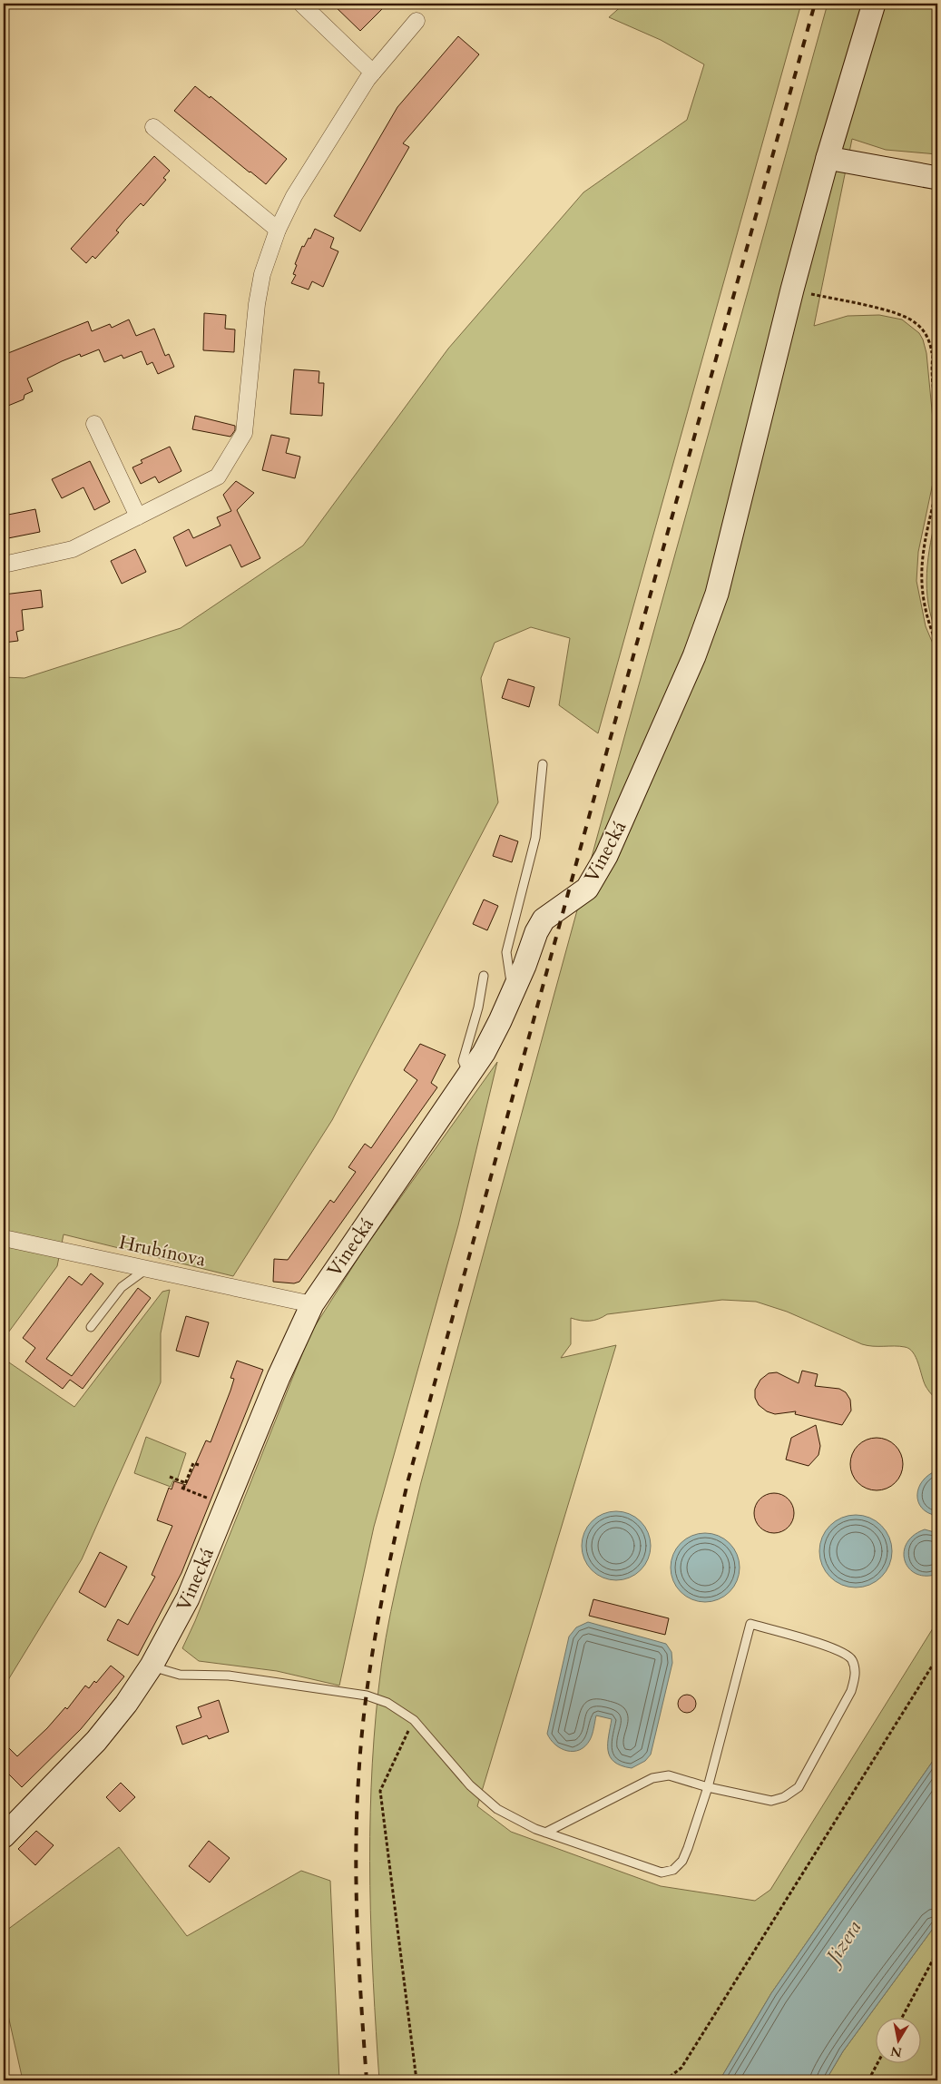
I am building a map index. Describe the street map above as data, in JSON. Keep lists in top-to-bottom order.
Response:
{
  "streets": {
    "street": ["Vinecká", "Hrubínova"]
  },
  "crossings": [
    ["Vinecká", "Hrubínova"]
  ],
  "water": ["Jizera"],
  "north": "bottom"
}
